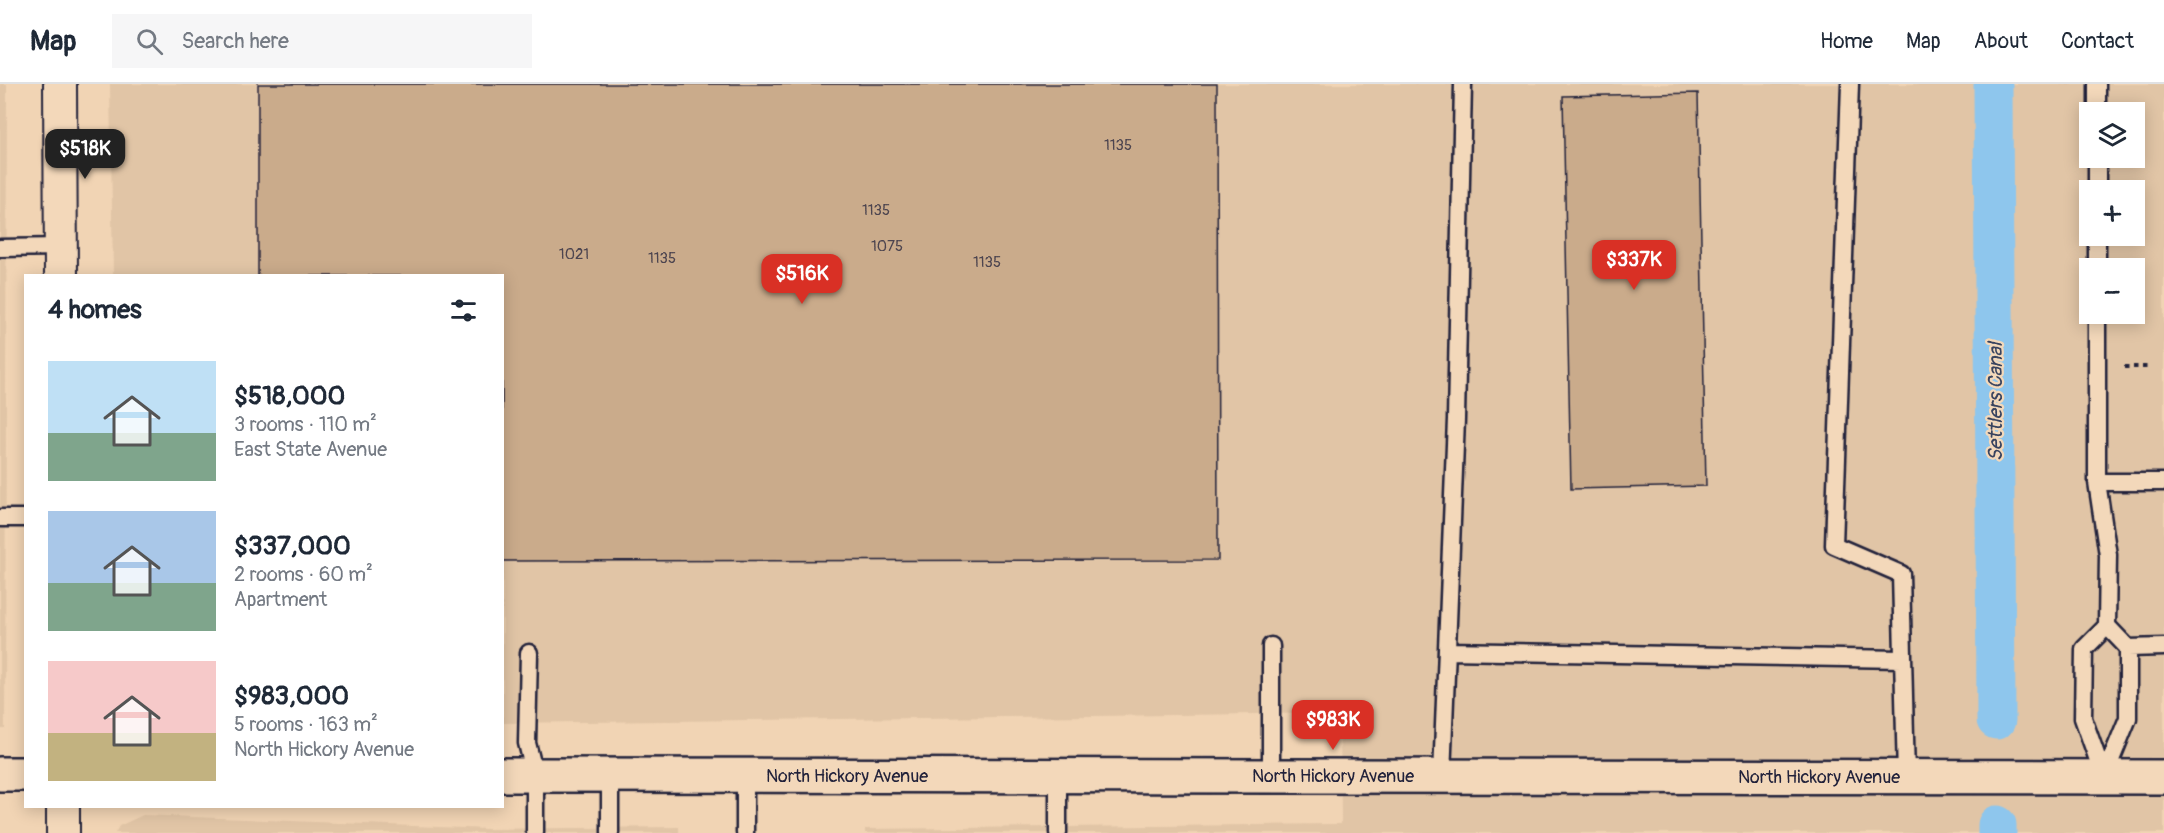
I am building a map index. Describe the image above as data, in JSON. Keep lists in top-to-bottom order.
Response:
{
  "streets": {
    "street": ["North Hickory Avenue"]
  },
  "water": ["Settlers Canal"],
  "house_numbers": [
    "1135",
    "1135",
    "1075",
    "1021",
    "1135",
    "1135"
  ],
  "page": {
    "header": "Map",
    "search": "Search here",
    "nav": [
      "Home",
      "Map",
      "About",
      "Contact"
    ],
    "map_buttons": ["+", "−"],
    "price": [
      "$518K",
      "$337K",
      "$516K",
      "$983K"
    ],
    "heading": "4 homes",
    "list": [
      {
        "name": "$518,000",
        "note": "3 rooms · 110 m² · East State Avenue"
      },
      {
        "name": "$337,000",
        "note": "2 rooms · 60 m² · Apartment"
      },
      {
        "name": "$983,000",
        "note": "5 rooms · 163 m² · North Hickory Avenue"
      }
    ]
  }
}
